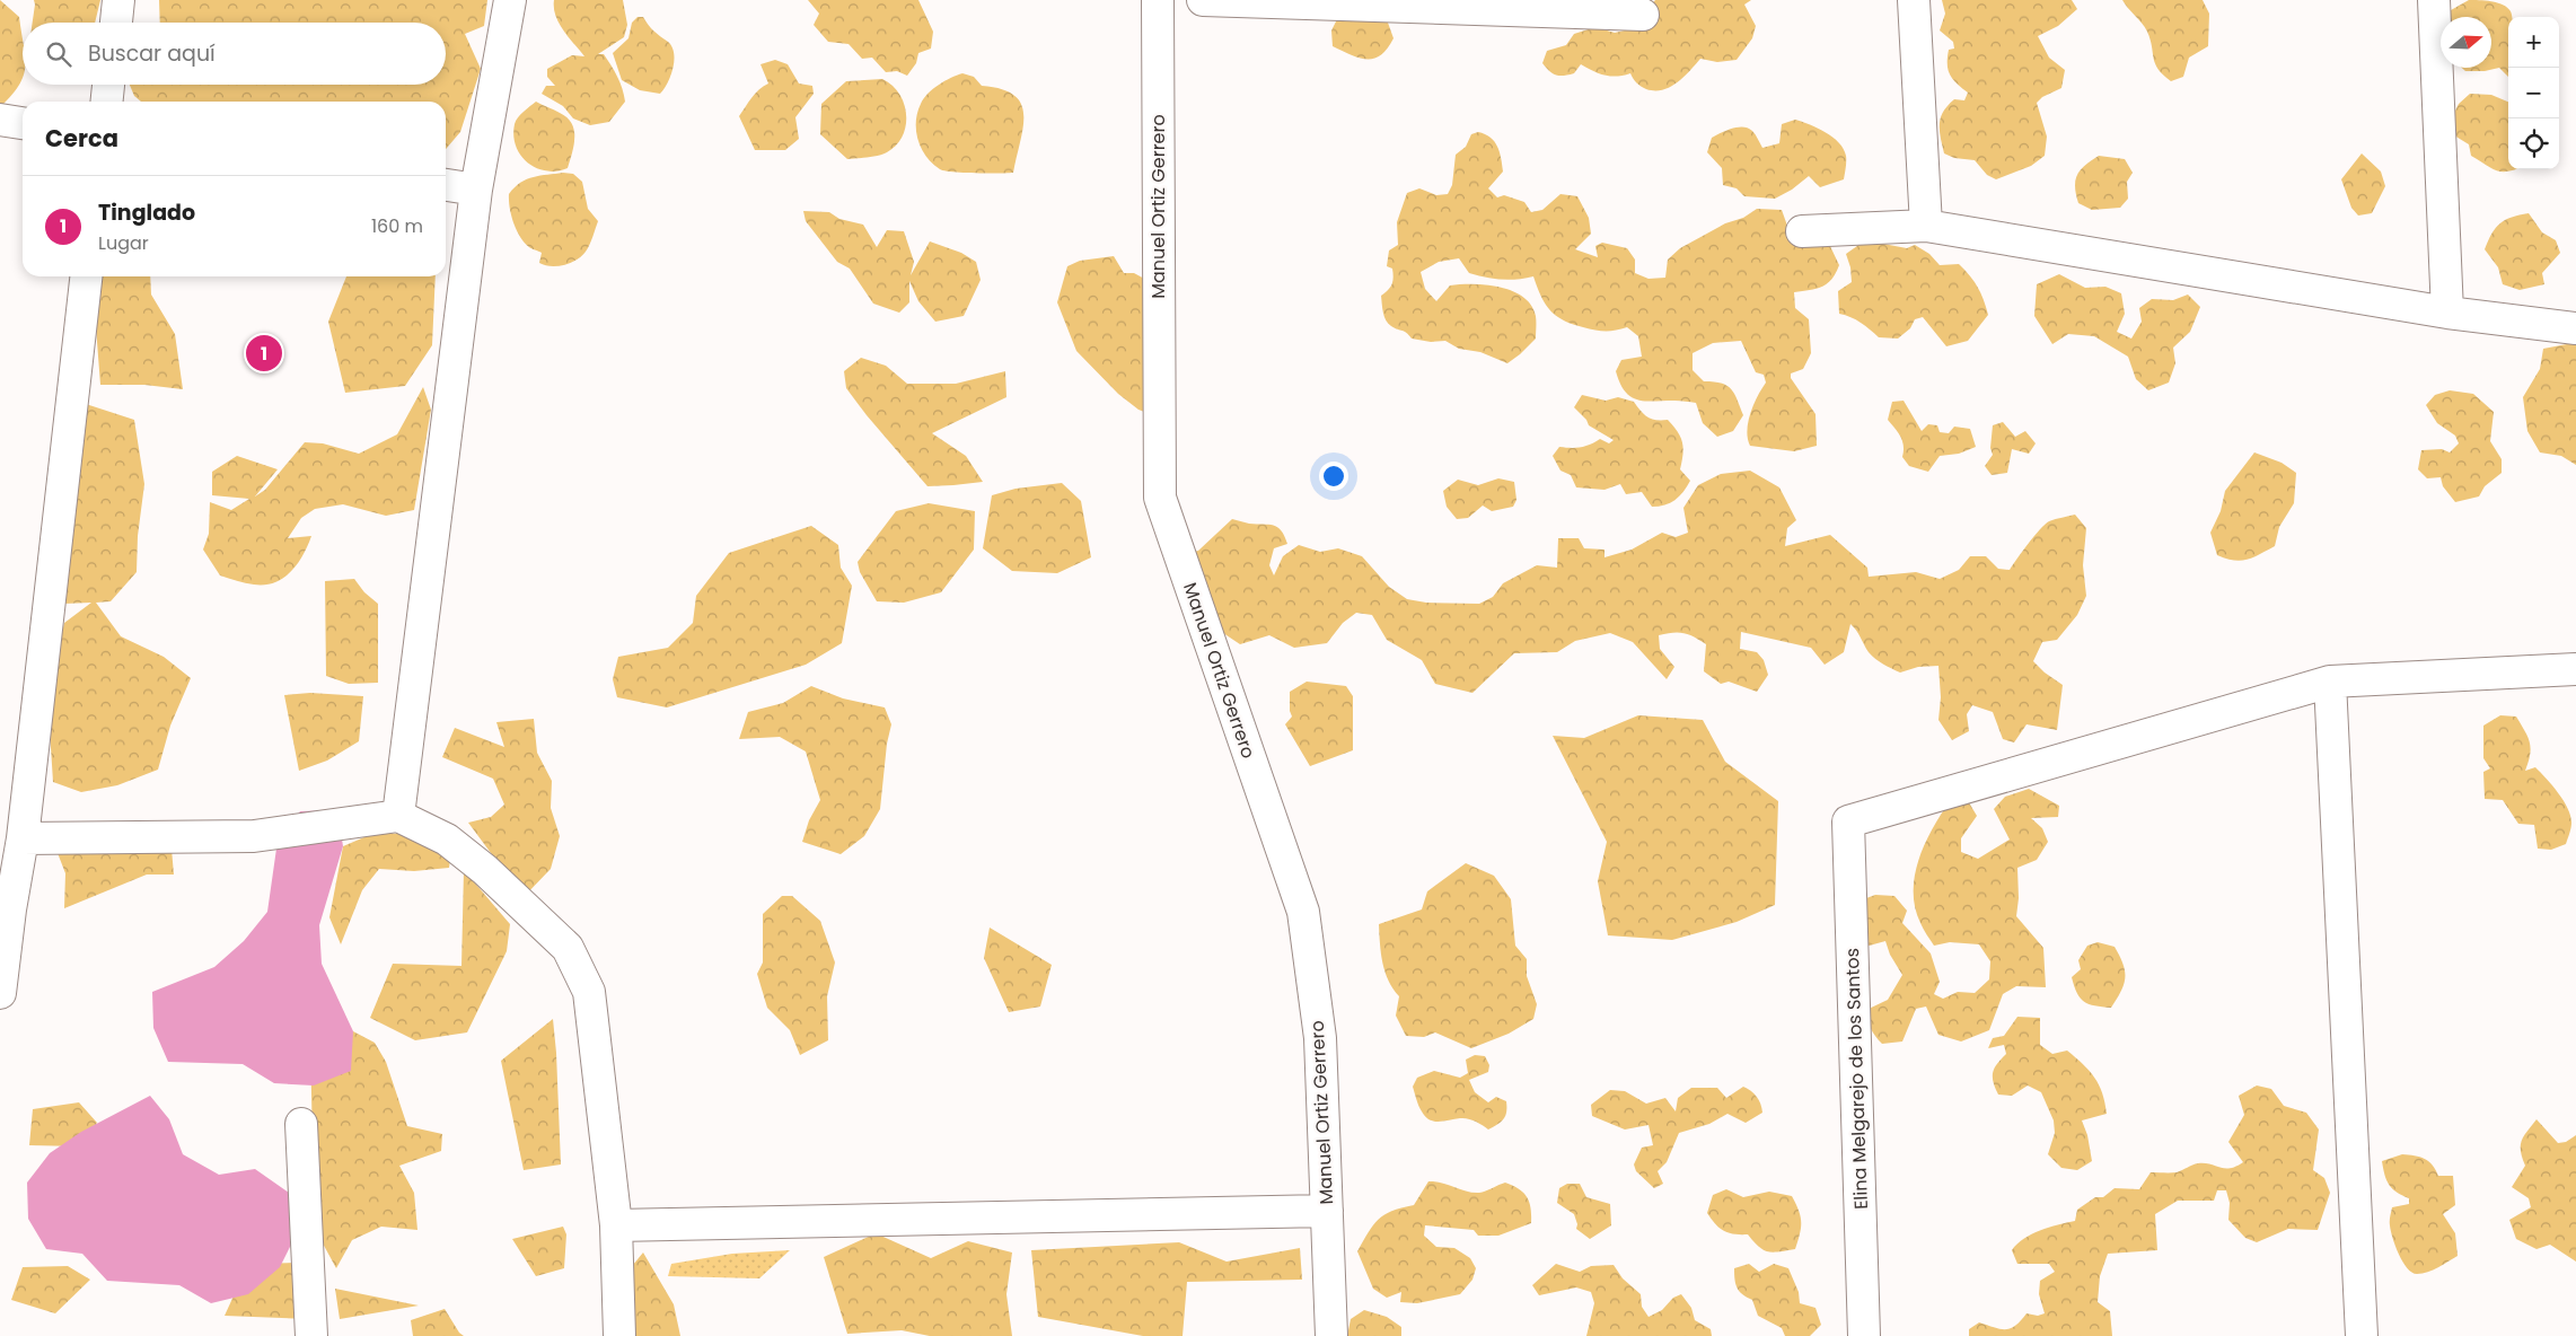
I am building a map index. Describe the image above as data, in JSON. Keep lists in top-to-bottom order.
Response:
{
  "streets": {
    "street": ["Manuel Ortiz Gerrero", "Elina Melgarejo de los Santos"]
  },
  "north": "right",
  "page": {
    "map_buttons": ["+", "−"],
    "search": "Buscar aquí",
    "heading": "Cerca",
    "list": [
      {
        "mark": "1",
        "name": "Tinglado",
        "note": "Lugar",
        "value": "160 m"
      }
    ],
    "pins": "1"
  }
}
